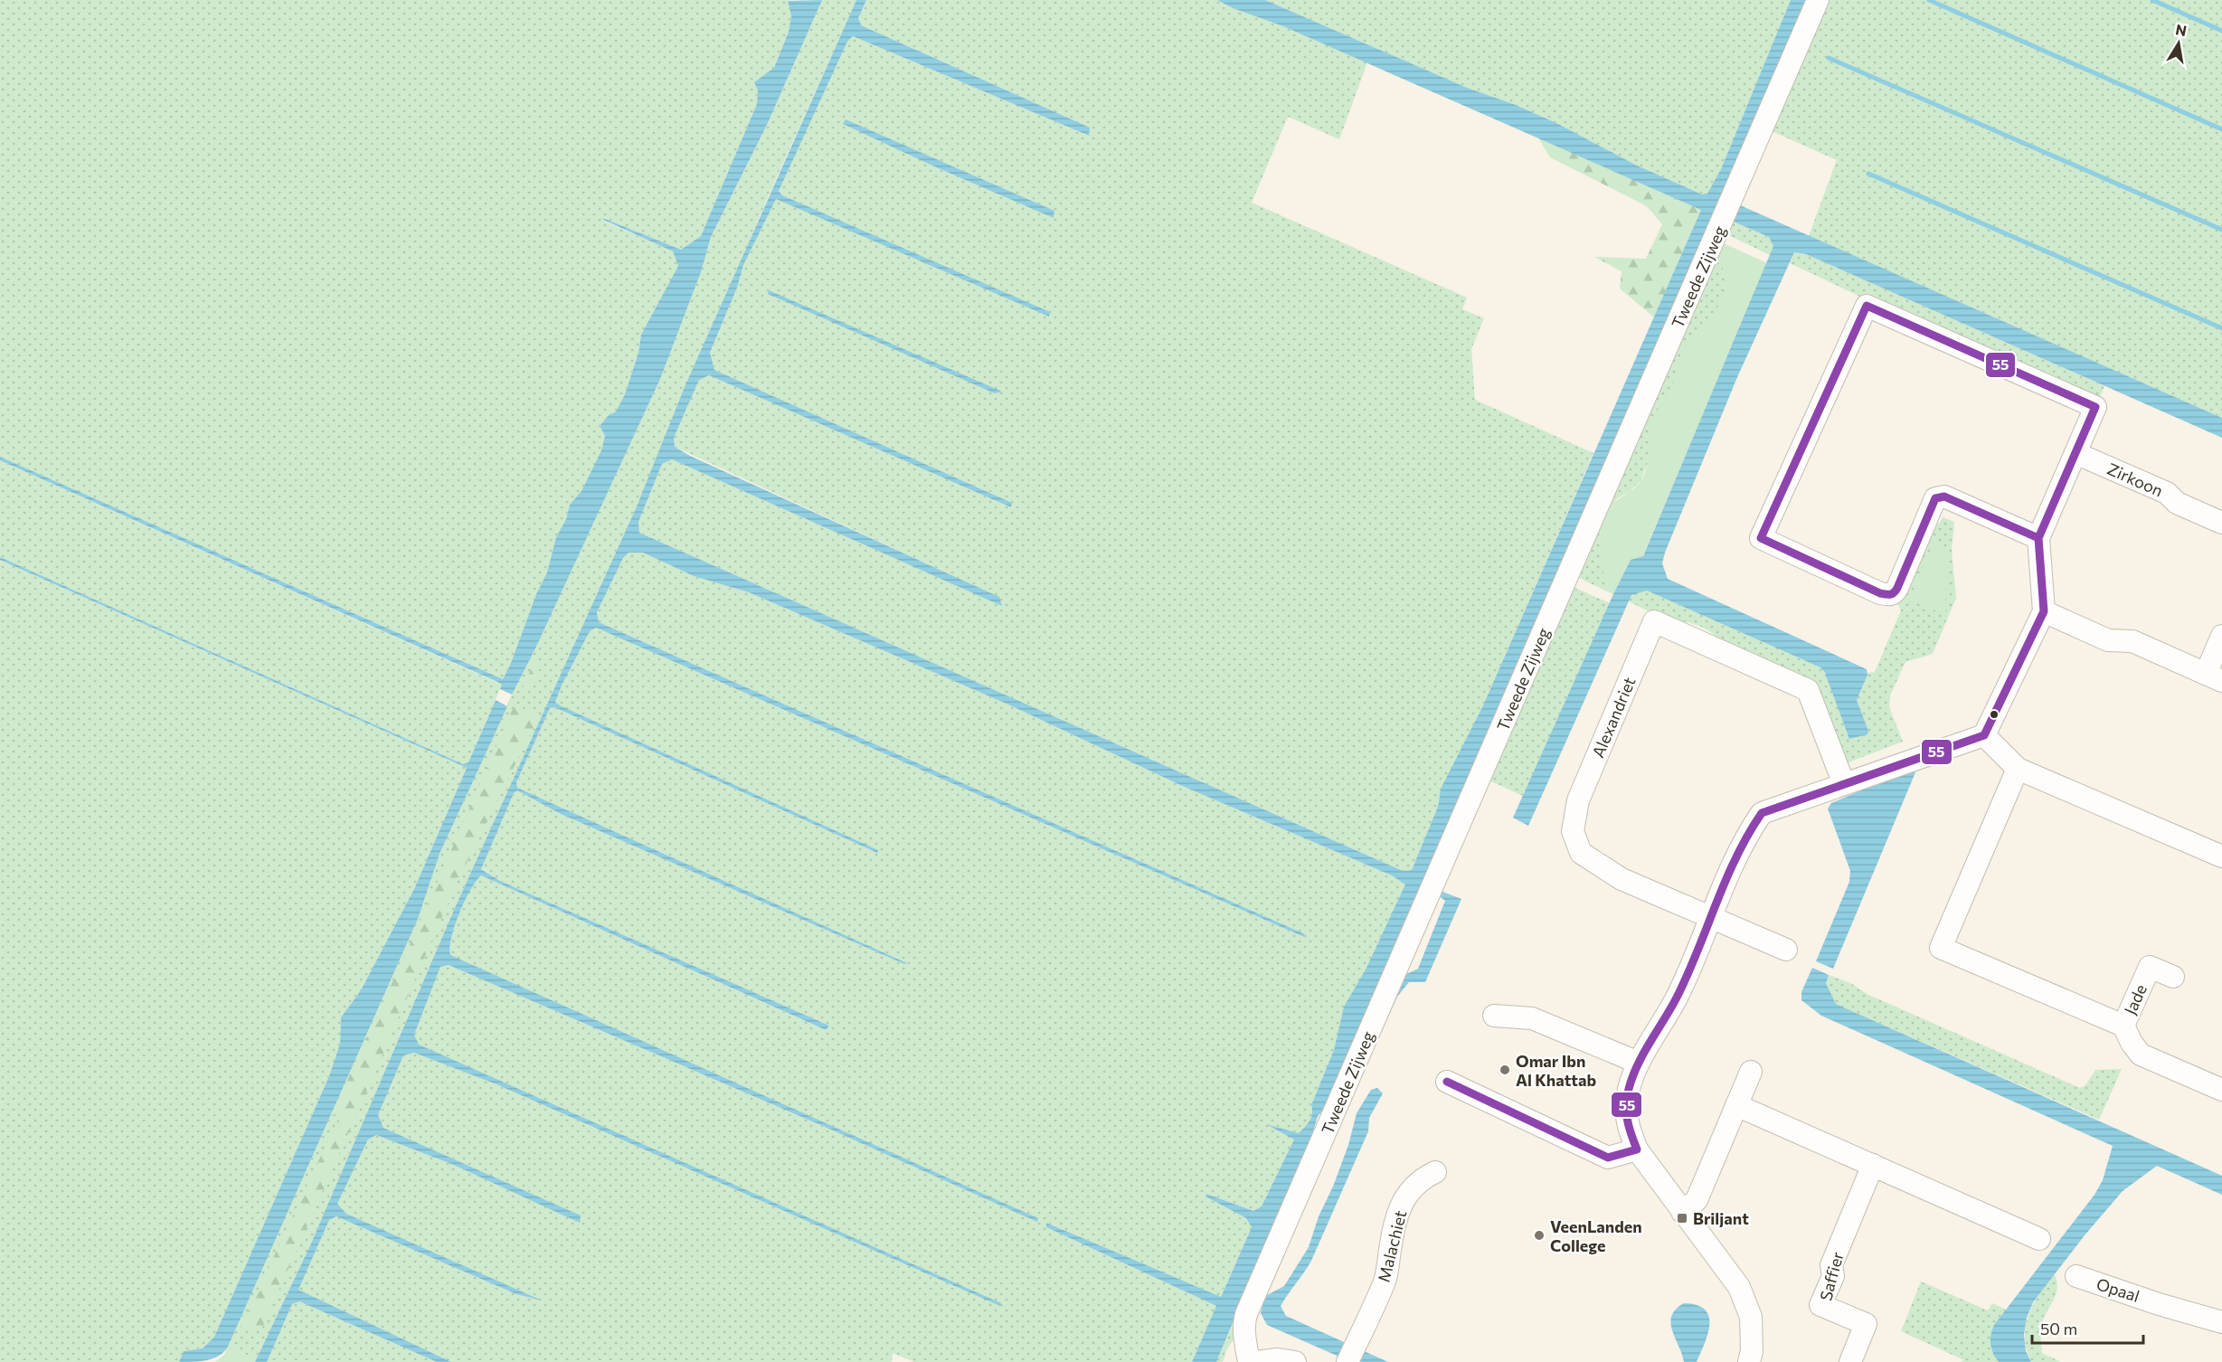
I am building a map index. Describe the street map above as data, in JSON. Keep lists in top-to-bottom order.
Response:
{
  "streets": {
    "street": [
      "Tweede Zijweg",
      "Zirkoon",
      "Alexandriet",
      "Jade",
      "Malachiet",
      "Saffier",
      "Opaal"
    ]
  },
  "places": {
    "other": ["Omar Ibn Al Khattab", "VeenLanden College"],
    "transit": ["Briljant"]
  },
  "lines": ["transit line 55"],
  "scale_bar": "50 m",
  "north": "top"
}
